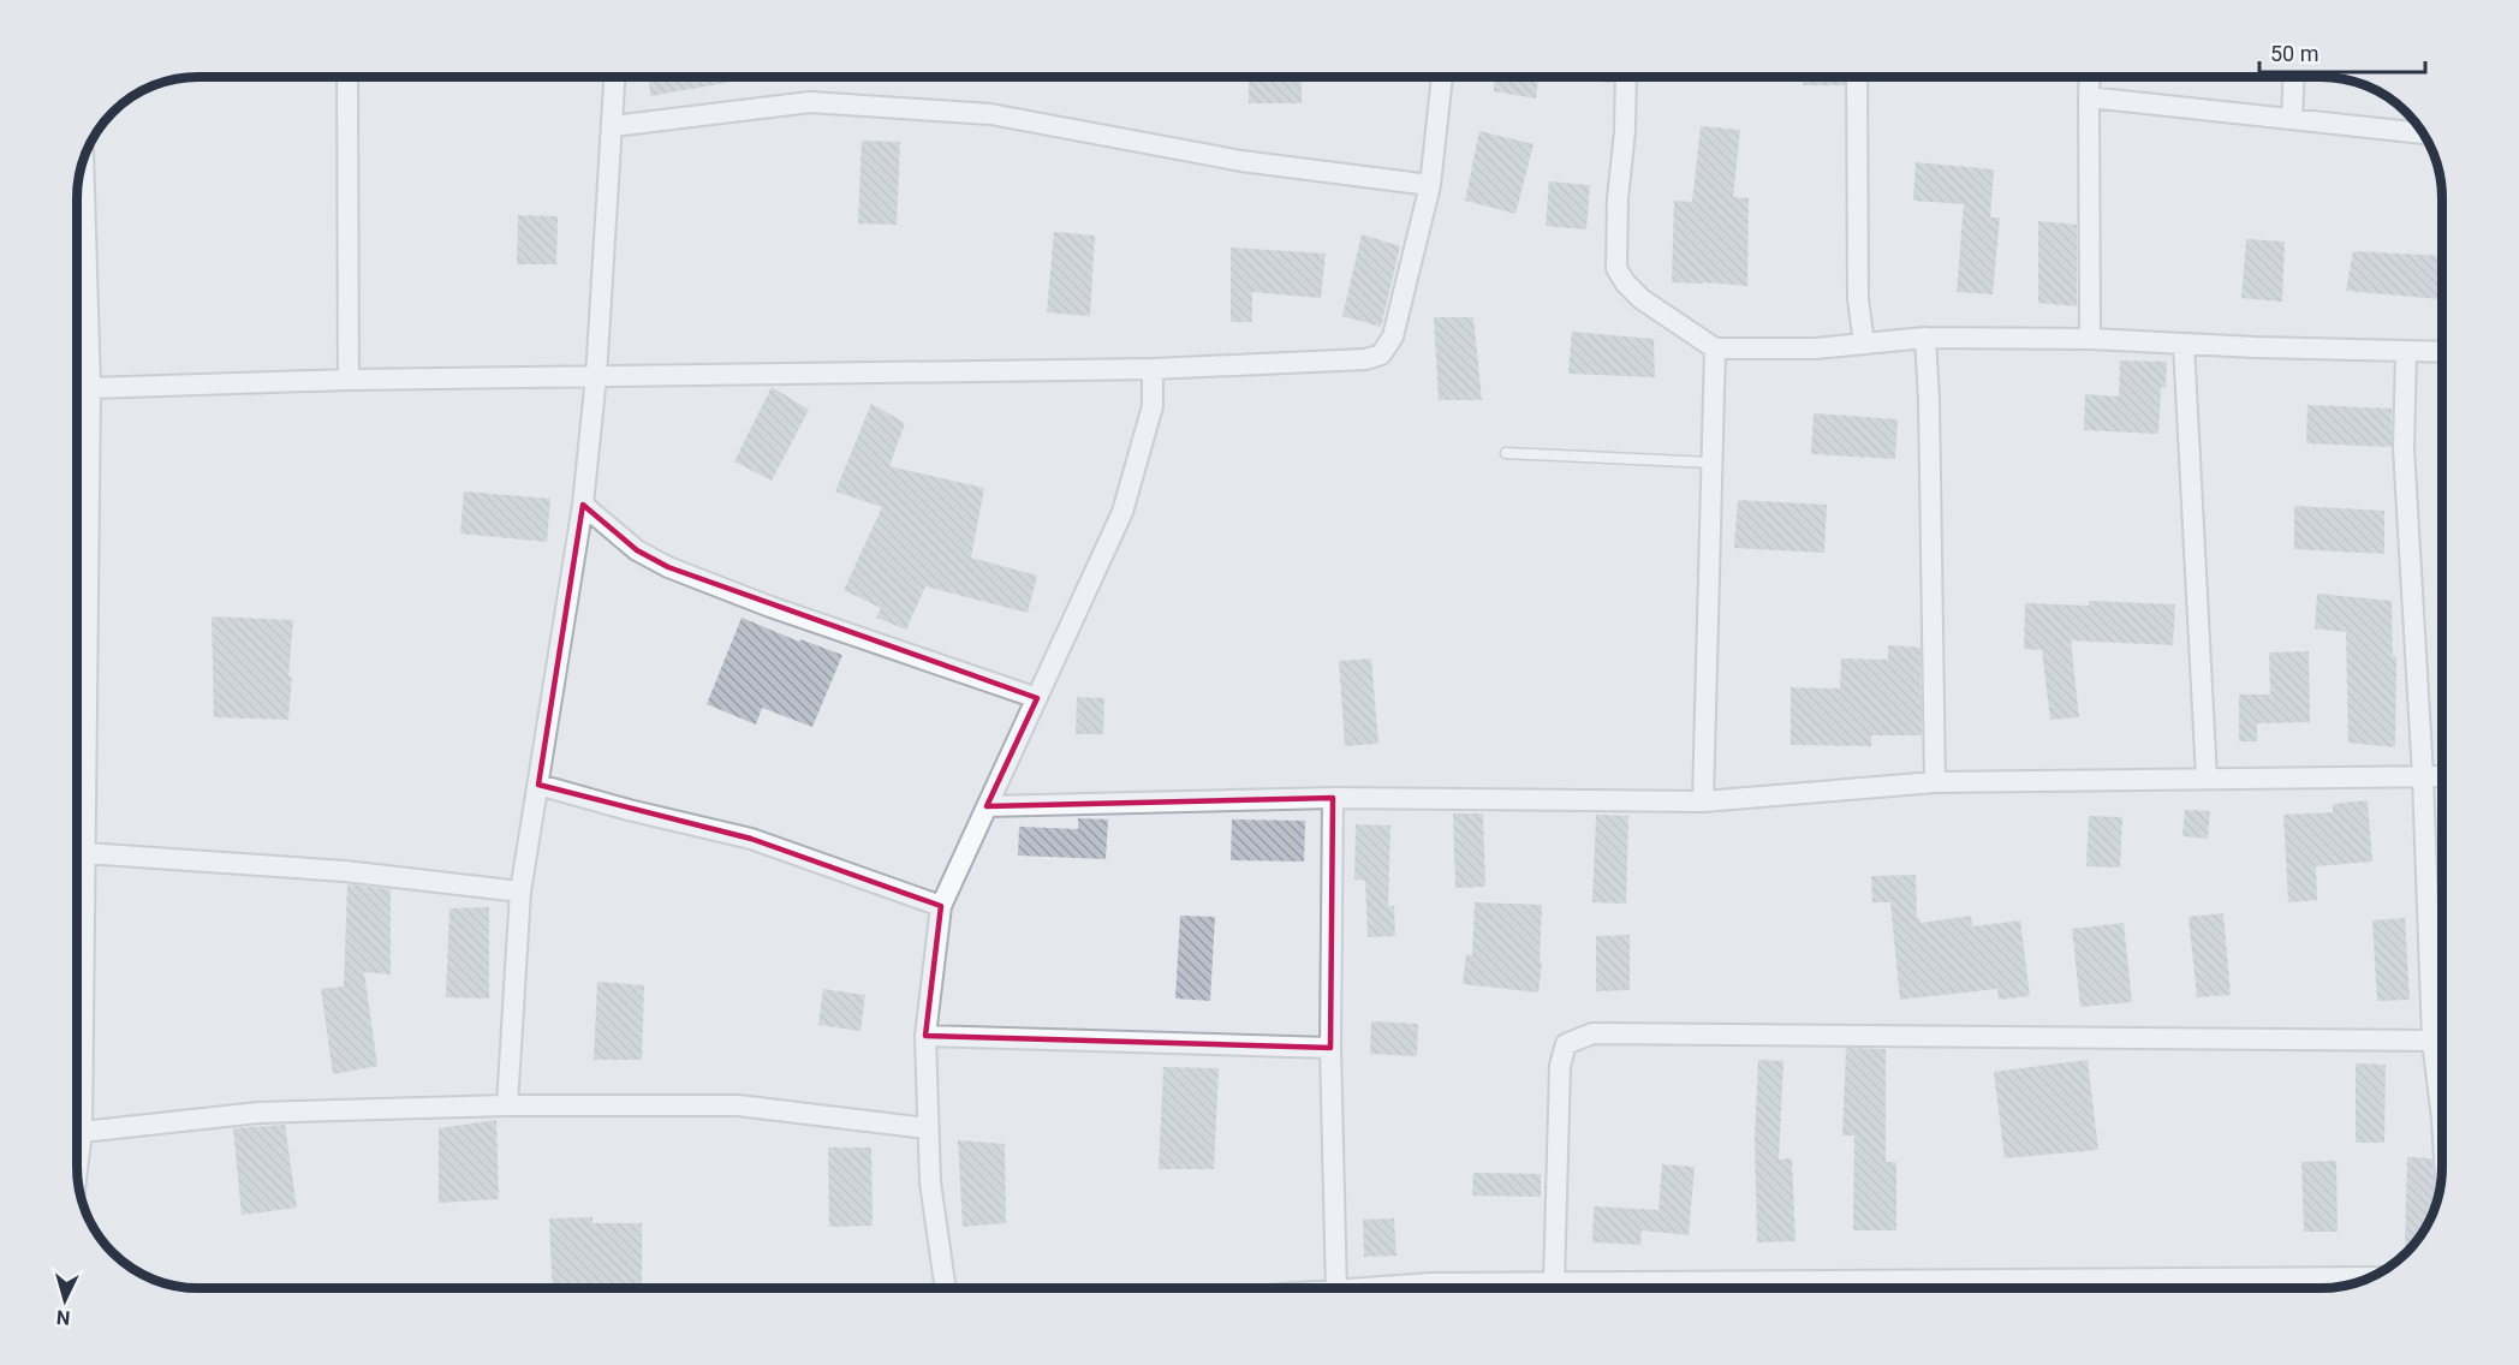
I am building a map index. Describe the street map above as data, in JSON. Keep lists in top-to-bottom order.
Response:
{
  "scale_bar": "50 m",
  "north": "bottom"
}
